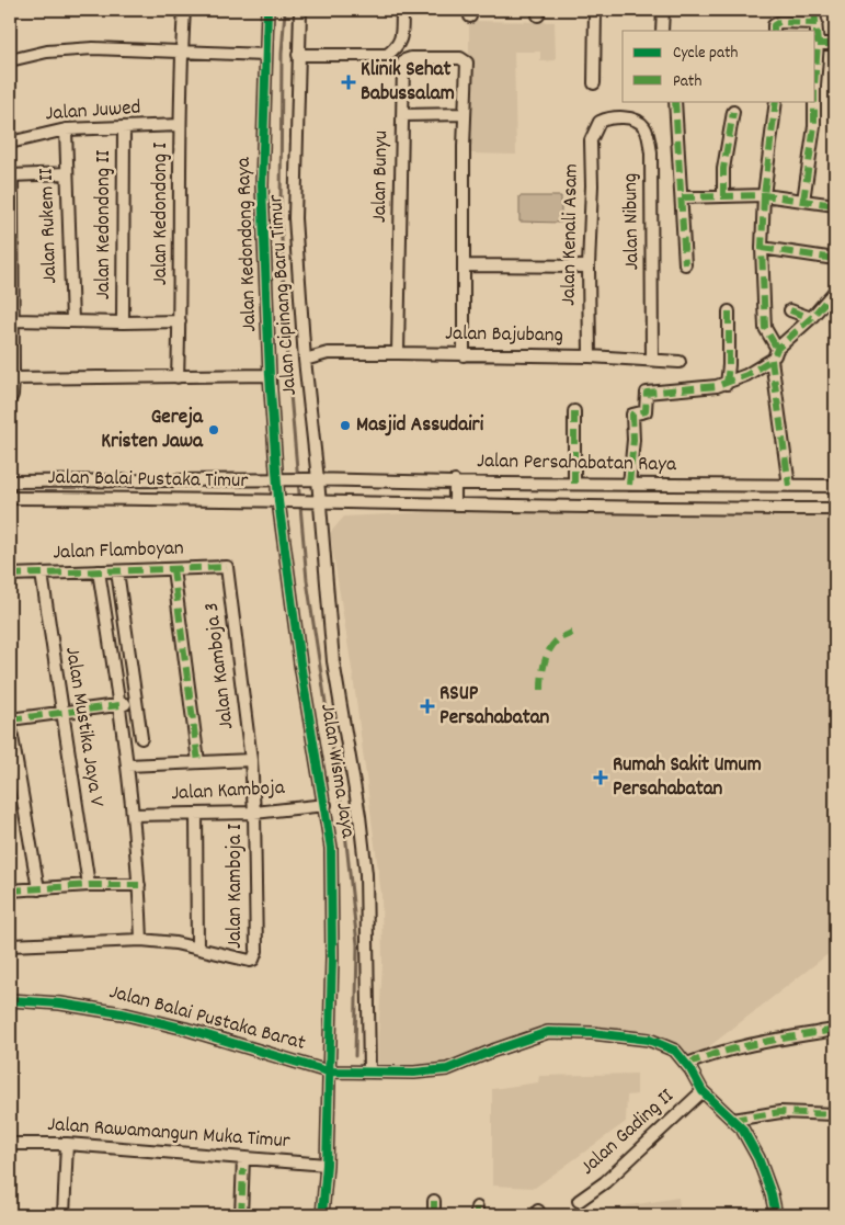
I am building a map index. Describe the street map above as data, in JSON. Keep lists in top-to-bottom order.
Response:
{
  "streets": {
    "street": [
      "Jalan Juwed",
      "Jalan Bunyu",
      "Jalan Kedondong I",
      "Jalan Nibung",
      "Jalan Kedondong II",
      "Jalan Rukem II",
      "Jalan Kenali Asam",
      "Jalan Kedondong Raya",
      "Jalan Cipinang Baru Timur",
      "Jalan Bajubang",
      "Jalan Persahabatan Raya",
      "Jalan Balai Pustaka Timur",
      "Jalan Flamboyan",
      "Jalan Kamboja 3",
      "Jalan Mustika Jaya V",
      "Jalan Wisma Jaya",
      "Jalan Kamboja",
      "Jalan Kamboja I",
      "Jalan Balai Pustaka Barat",
      "Jalan Gading II",
      "Jalan Rawamangun Muka Timur"
    ]
  },
  "crossings": [
    ["Jalan Juwed", "Jalan Kedondong I"],
    ["Jalan Juwed", "Jalan Kedondong II"],
    ["Jalan Juwed", "Jalan Rukem II"],
    ["Jalan Bunyu", "Jalan Bajubang"],
    ["Jalan Nibung", "Jalan Kenali Asam"],
    ["Jalan Nibung", "Jalan Bajubang"],
    ["Jalan Kenali Asam", "Jalan Bajubang"],
    ["Jalan Kedondong Raya", "Jalan Balai Pustaka Timur"],
    ["Jalan Kedondong Raya", "Jalan Wisma Jaya"],
    ["Jalan Cipinang Baru Timur", "Jalan Bajubang"],
    ["Jalan Cipinang Baru Timur", "Jalan Persahabatan Raya"],
    ["Jalan Cipinang Baru Timur", "Jalan Balai Pustaka Timur"],
    ["Jalan Cipinang Baru Timur", "Jalan Wisma Jaya"],
    ["Jalan Persahabatan Raya", "Jalan Balai Pustaka Timur"],
    ["Jalan Persahabatan Raya", "Jalan Wisma Jaya"],
    ["Jalan Balai Pustaka Timur", "Jalan Wisma Jaya"],
    ["Jalan Flamboyan", "Jalan Kamboja 3"],
    ["Jalan Flamboyan", "Jalan Mustika Jaya V"],
    ["Jalan Kamboja 3", "Jalan Kamboja"],
    ["Jalan Kamboja 3", "Jalan Kamboja I"],
    ["Jalan Wisma Jaya", "Jalan Kamboja"],
    ["Jalan Wisma Jaya", "Jalan Balai Pustaka Barat"],
    ["Jalan Wisma Jaya", "Jalan Rawamangun Muka Timur"],
    ["Jalan Kamboja", "Jalan Kamboja I"]
  ],
  "places": {
    "health": ["Klinik Sehat Babussalam", "RSUP Persahabatan", "Rumah Sakit Umum Persahabatan"],
    "other": ["Masjid Assudairi", "Gereja Kristen Jawa"]
  },
  "legend": ["Cycle path", "Path"]
}
